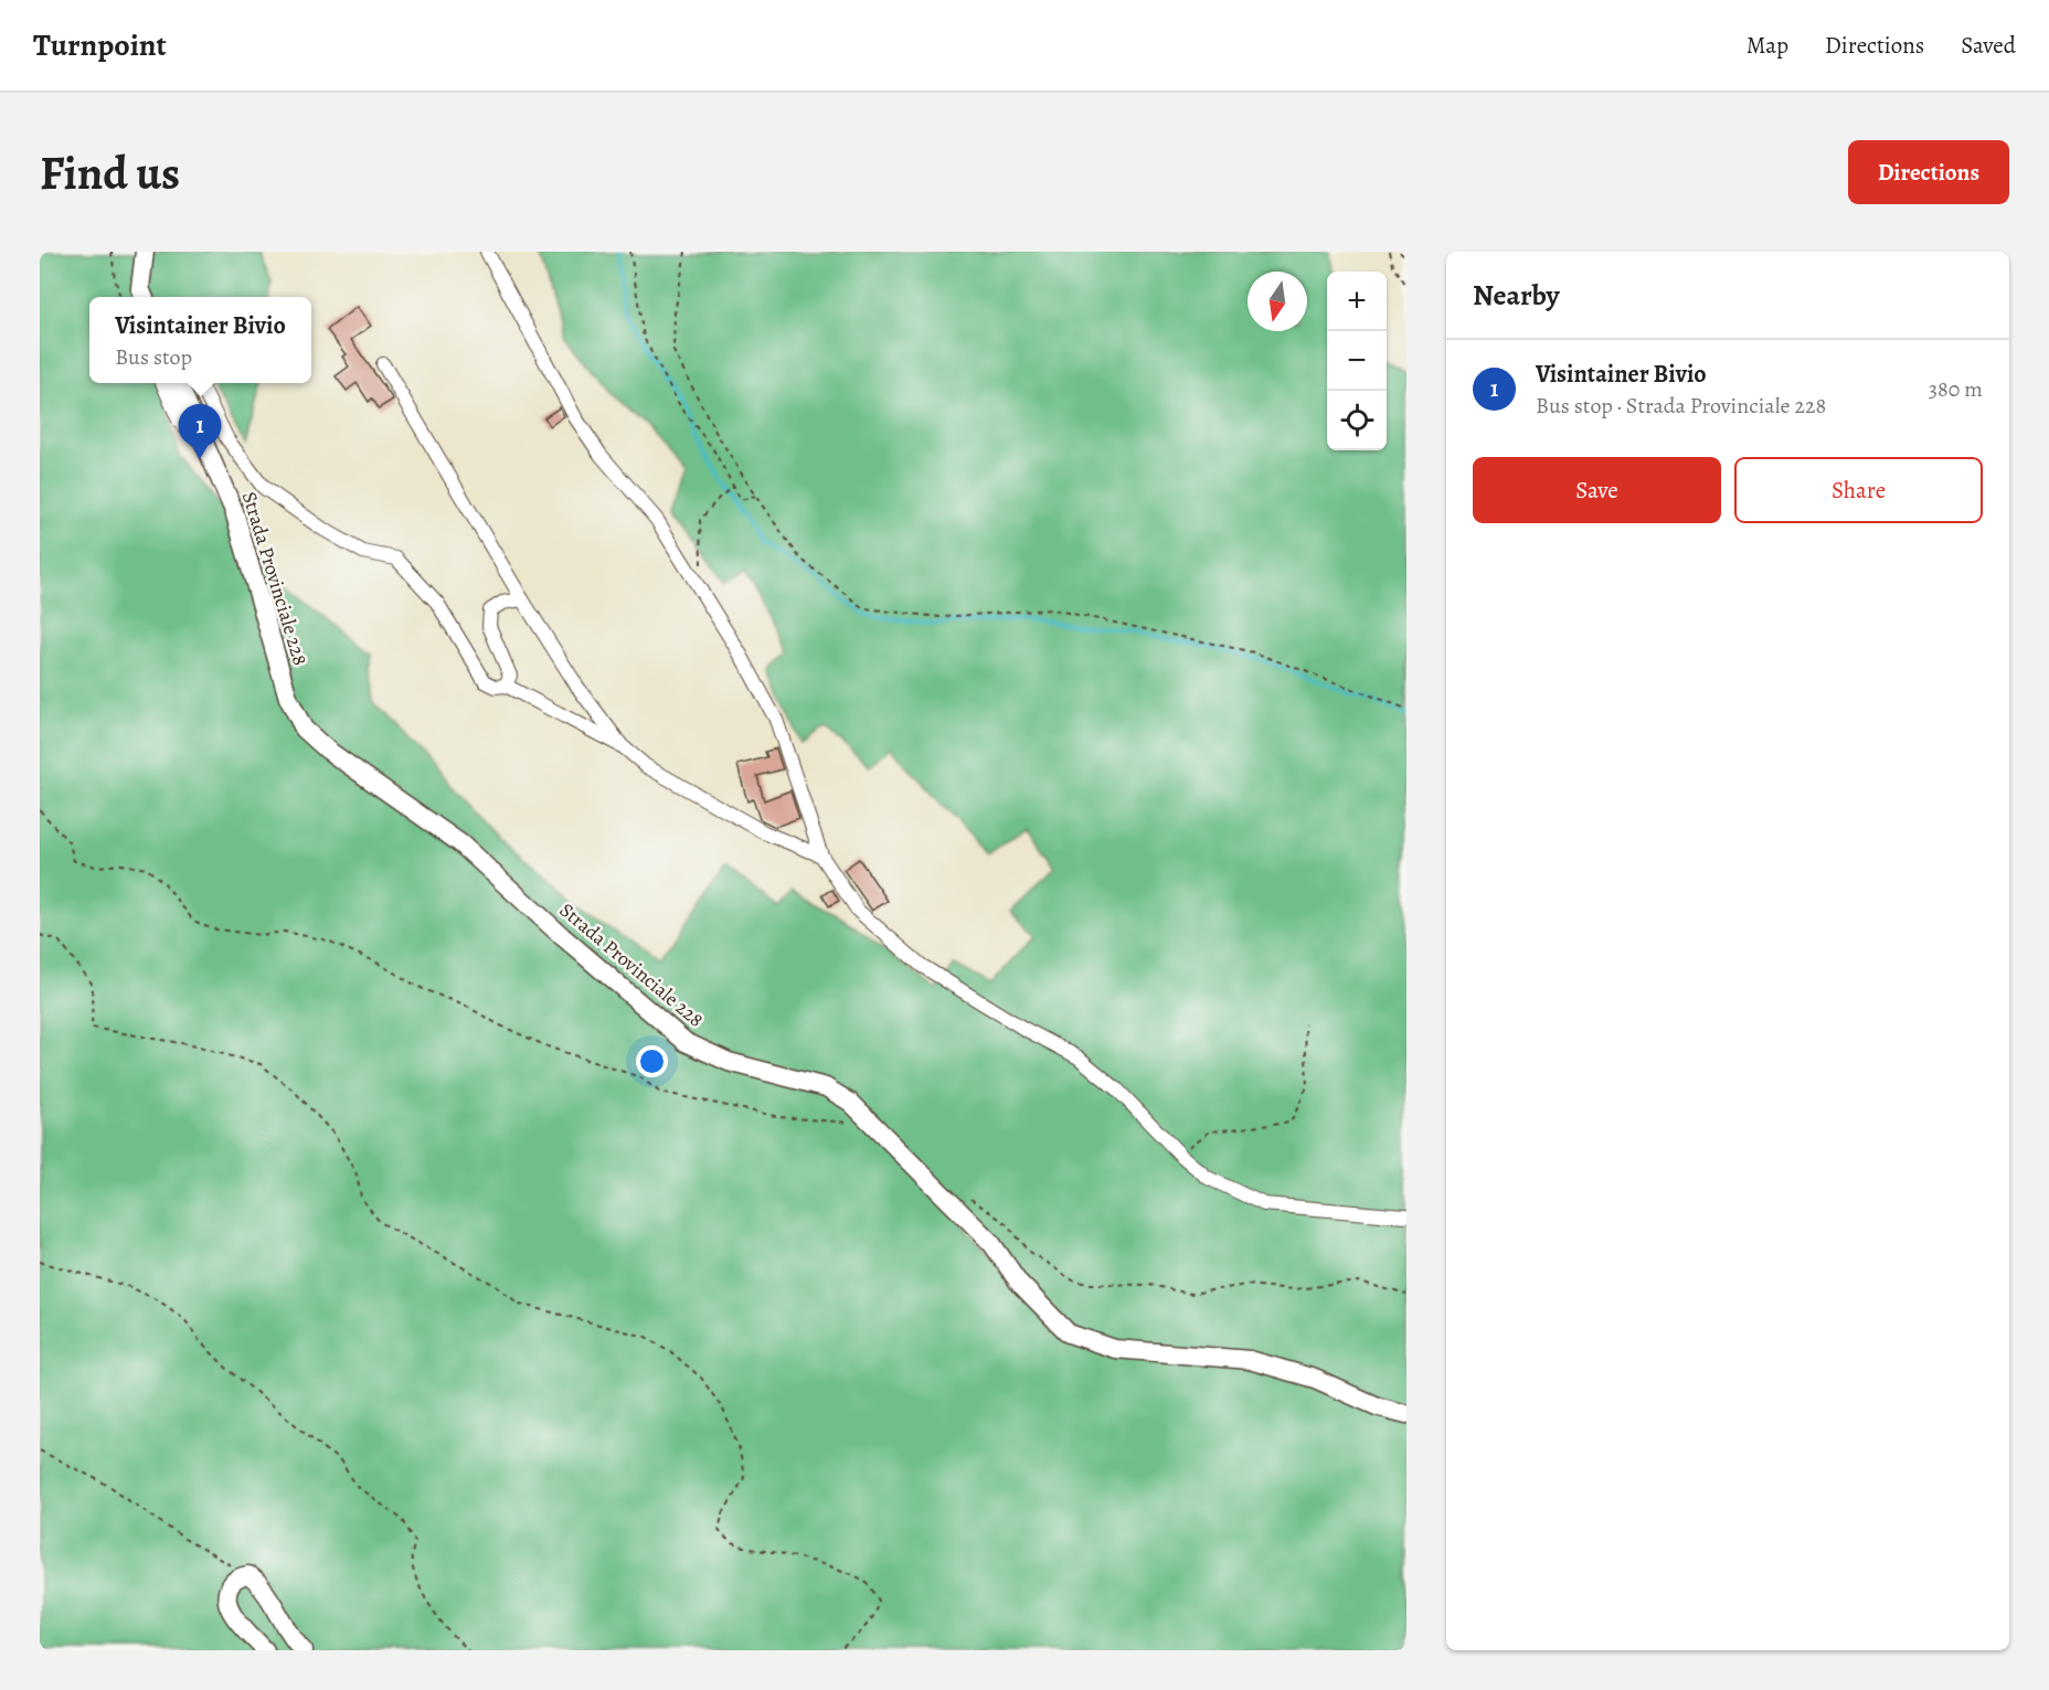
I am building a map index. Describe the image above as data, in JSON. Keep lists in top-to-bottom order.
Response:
{
  "streets": {
    "main road": ["Strada Provinciale 228"]
  },
  "north": "bottom",
  "page": {
    "header": "Turnpoint",
    "nav": ["Map", "Directions", "Saved"],
    "buttons": [
      "Directions",
      ["Save", "Share"]
    ],
    "title": "Find us",
    "heading": "Nearby",
    "map_buttons": ["+", "−"],
    "popup": ["Visintainer Bivio", "Bus stop"],
    "list": [
      {
        "mark": "1",
        "name": "Visintainer Bivio",
        "note": "Bus stop · Strada Provinciale 228",
        "value": "380 m"
      }
    ],
    "pins": "1"
  }
}
